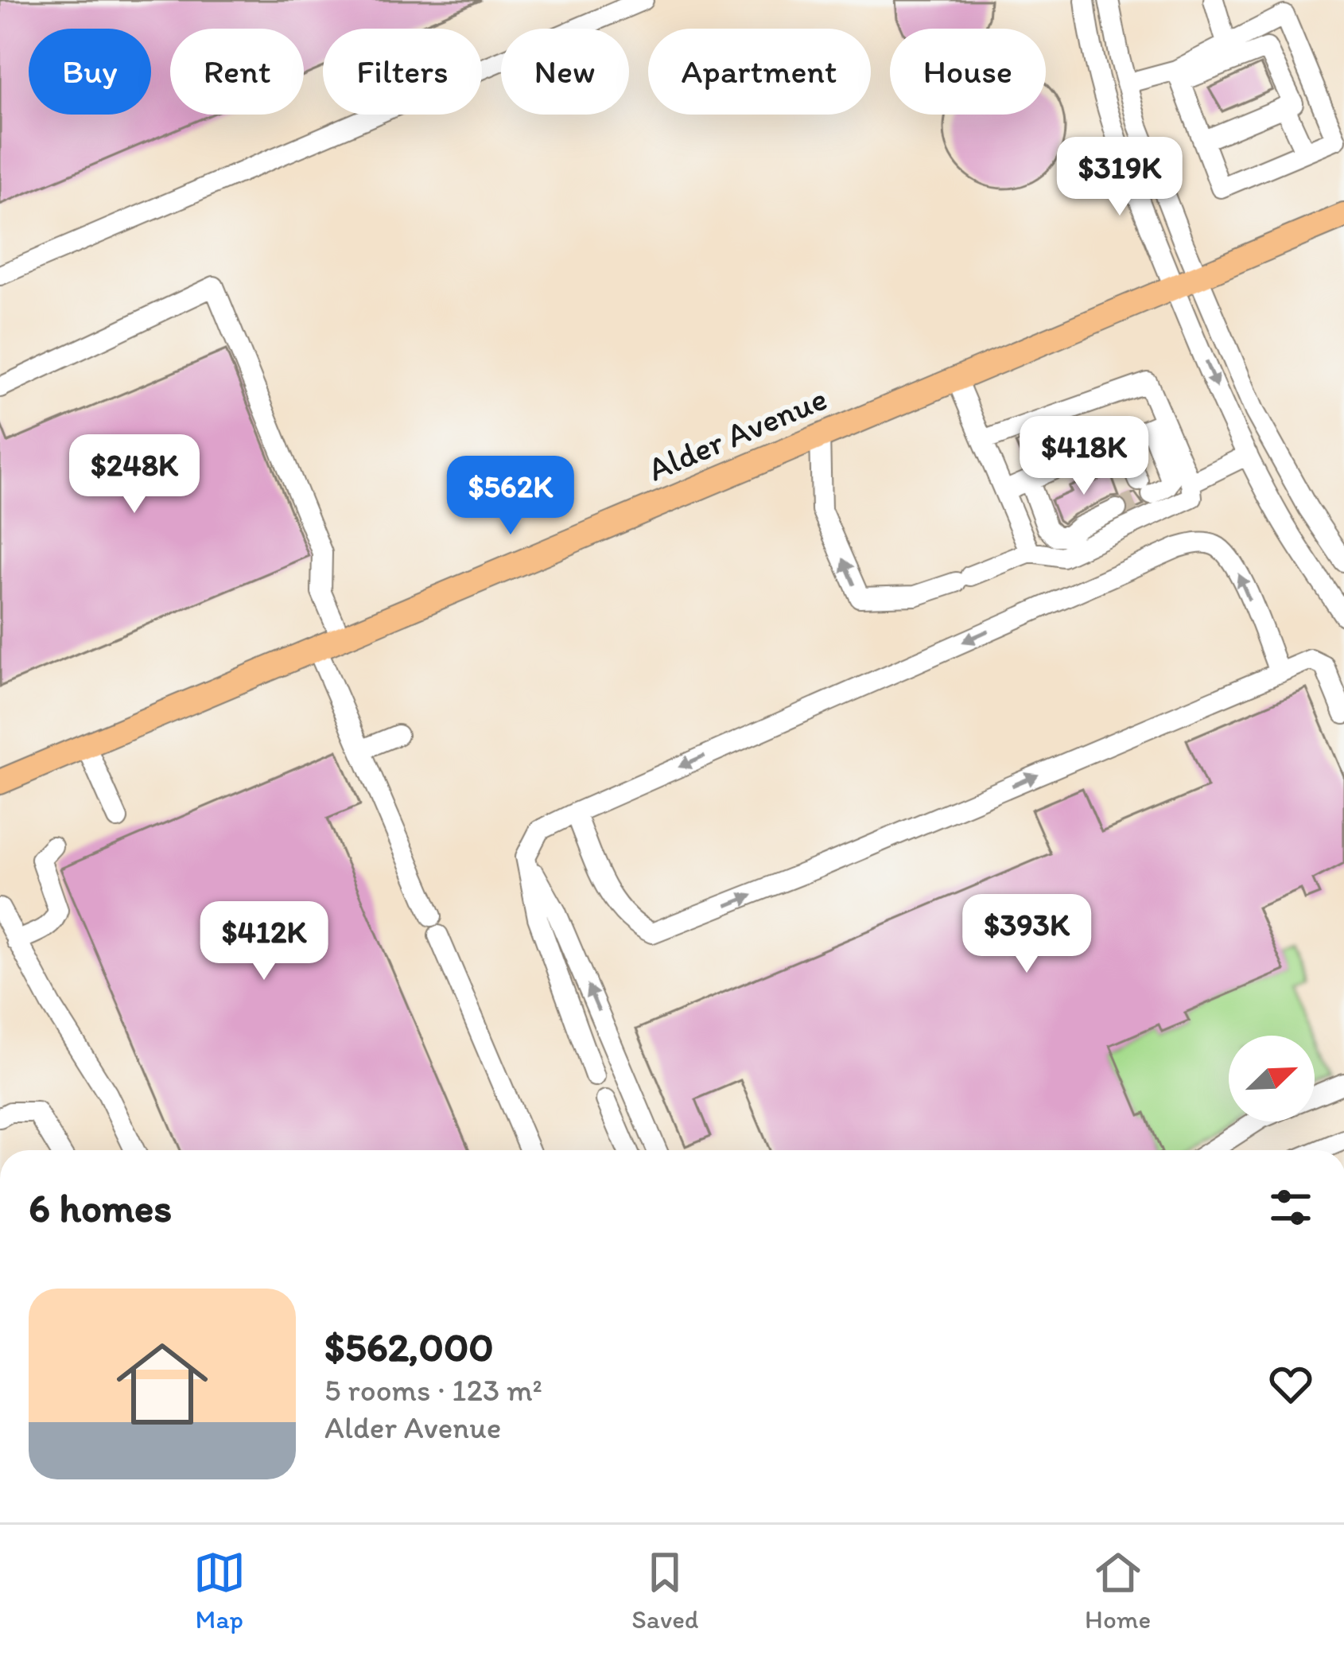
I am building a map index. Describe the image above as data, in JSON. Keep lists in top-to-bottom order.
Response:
{
  "streets": {
    "main road": ["Alder Avenue"]
  },
  "north": "top right",
  "page": {
    "chip": [
      "Buy",
      "Rent",
      "Filters",
      "New",
      "Apartment",
      "House"
    ],
    "price": [
      "$319K",
      "$418K",
      "$248K",
      "$562K",
      "$393K",
      "$412K"
    ],
    "heading": "6 homes",
    "list": [
      {
        "name": "$562,000",
        "note": "5 rooms · 123 m² · Alder Avenue"
      }
    ],
    "tabs": ["Map", "Saved", "Home"]
  }
}
